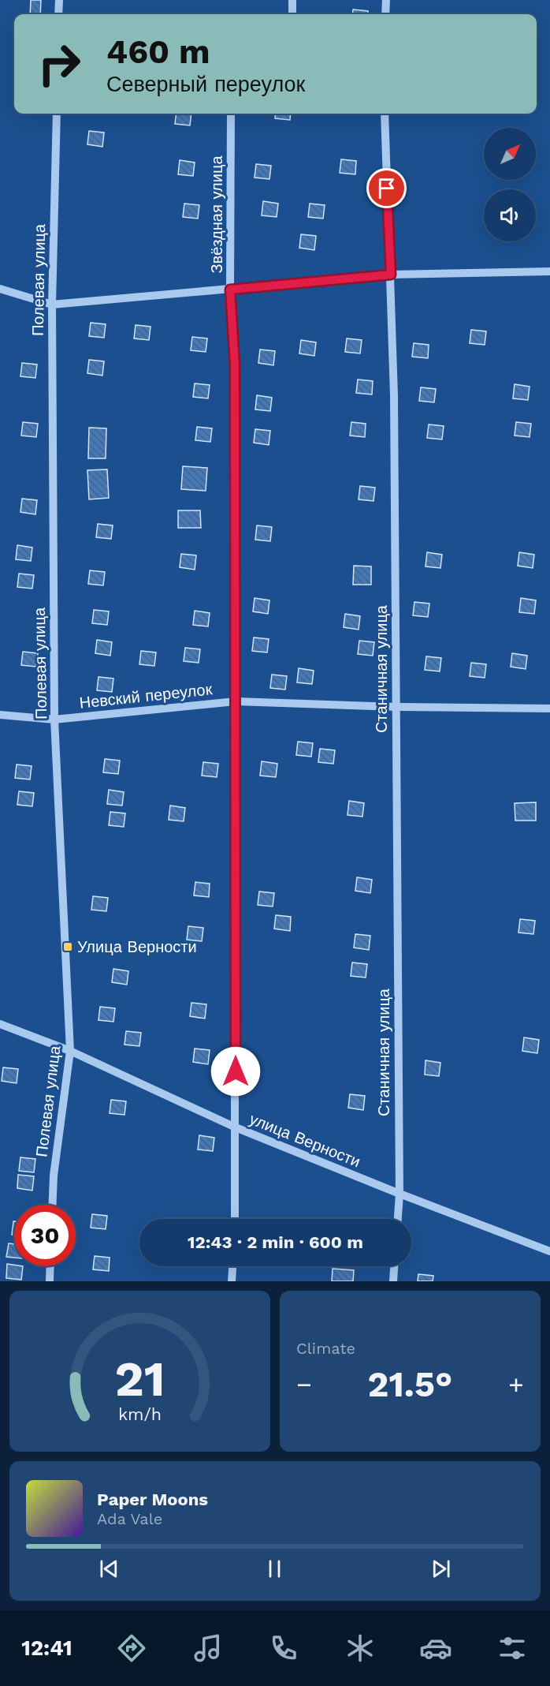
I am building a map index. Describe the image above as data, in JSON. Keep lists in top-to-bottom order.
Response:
{
  "streets": {
    "street": [
      "Звёздная улица",
      "Полевая улица",
      "Станичная улица",
      "Невский переулок",
      "улица Верности"
    ]
  },
  "crossings": [
    ["Звёздная улица", "Невский переулок"],
    ["Звёздная улица", "улица Верности"],
    ["Полевая улица", "Невский переулок"],
    ["Полевая улица", "улица Верности"],
    ["Станичная улица", "Невский переулок"],
    ["Станичная улица", "улица Верности"]
  ],
  "places": {
    "transit": ["Улица Верности"]
  },
  "north": "top right",
  "page": {
    "turn": ["460 m", "Северный переулок"],
    "limit": "30",
    "trip": "12:43 · 2 min · 600 m",
    "tile": "Climate",
    "heat": ["−", "21.5°", "+"],
    "song": ["Paper Moons", "Ada Vale"],
    "tabs": "12:41",
    "gauge": ["21", "km/h"]
  }
}
